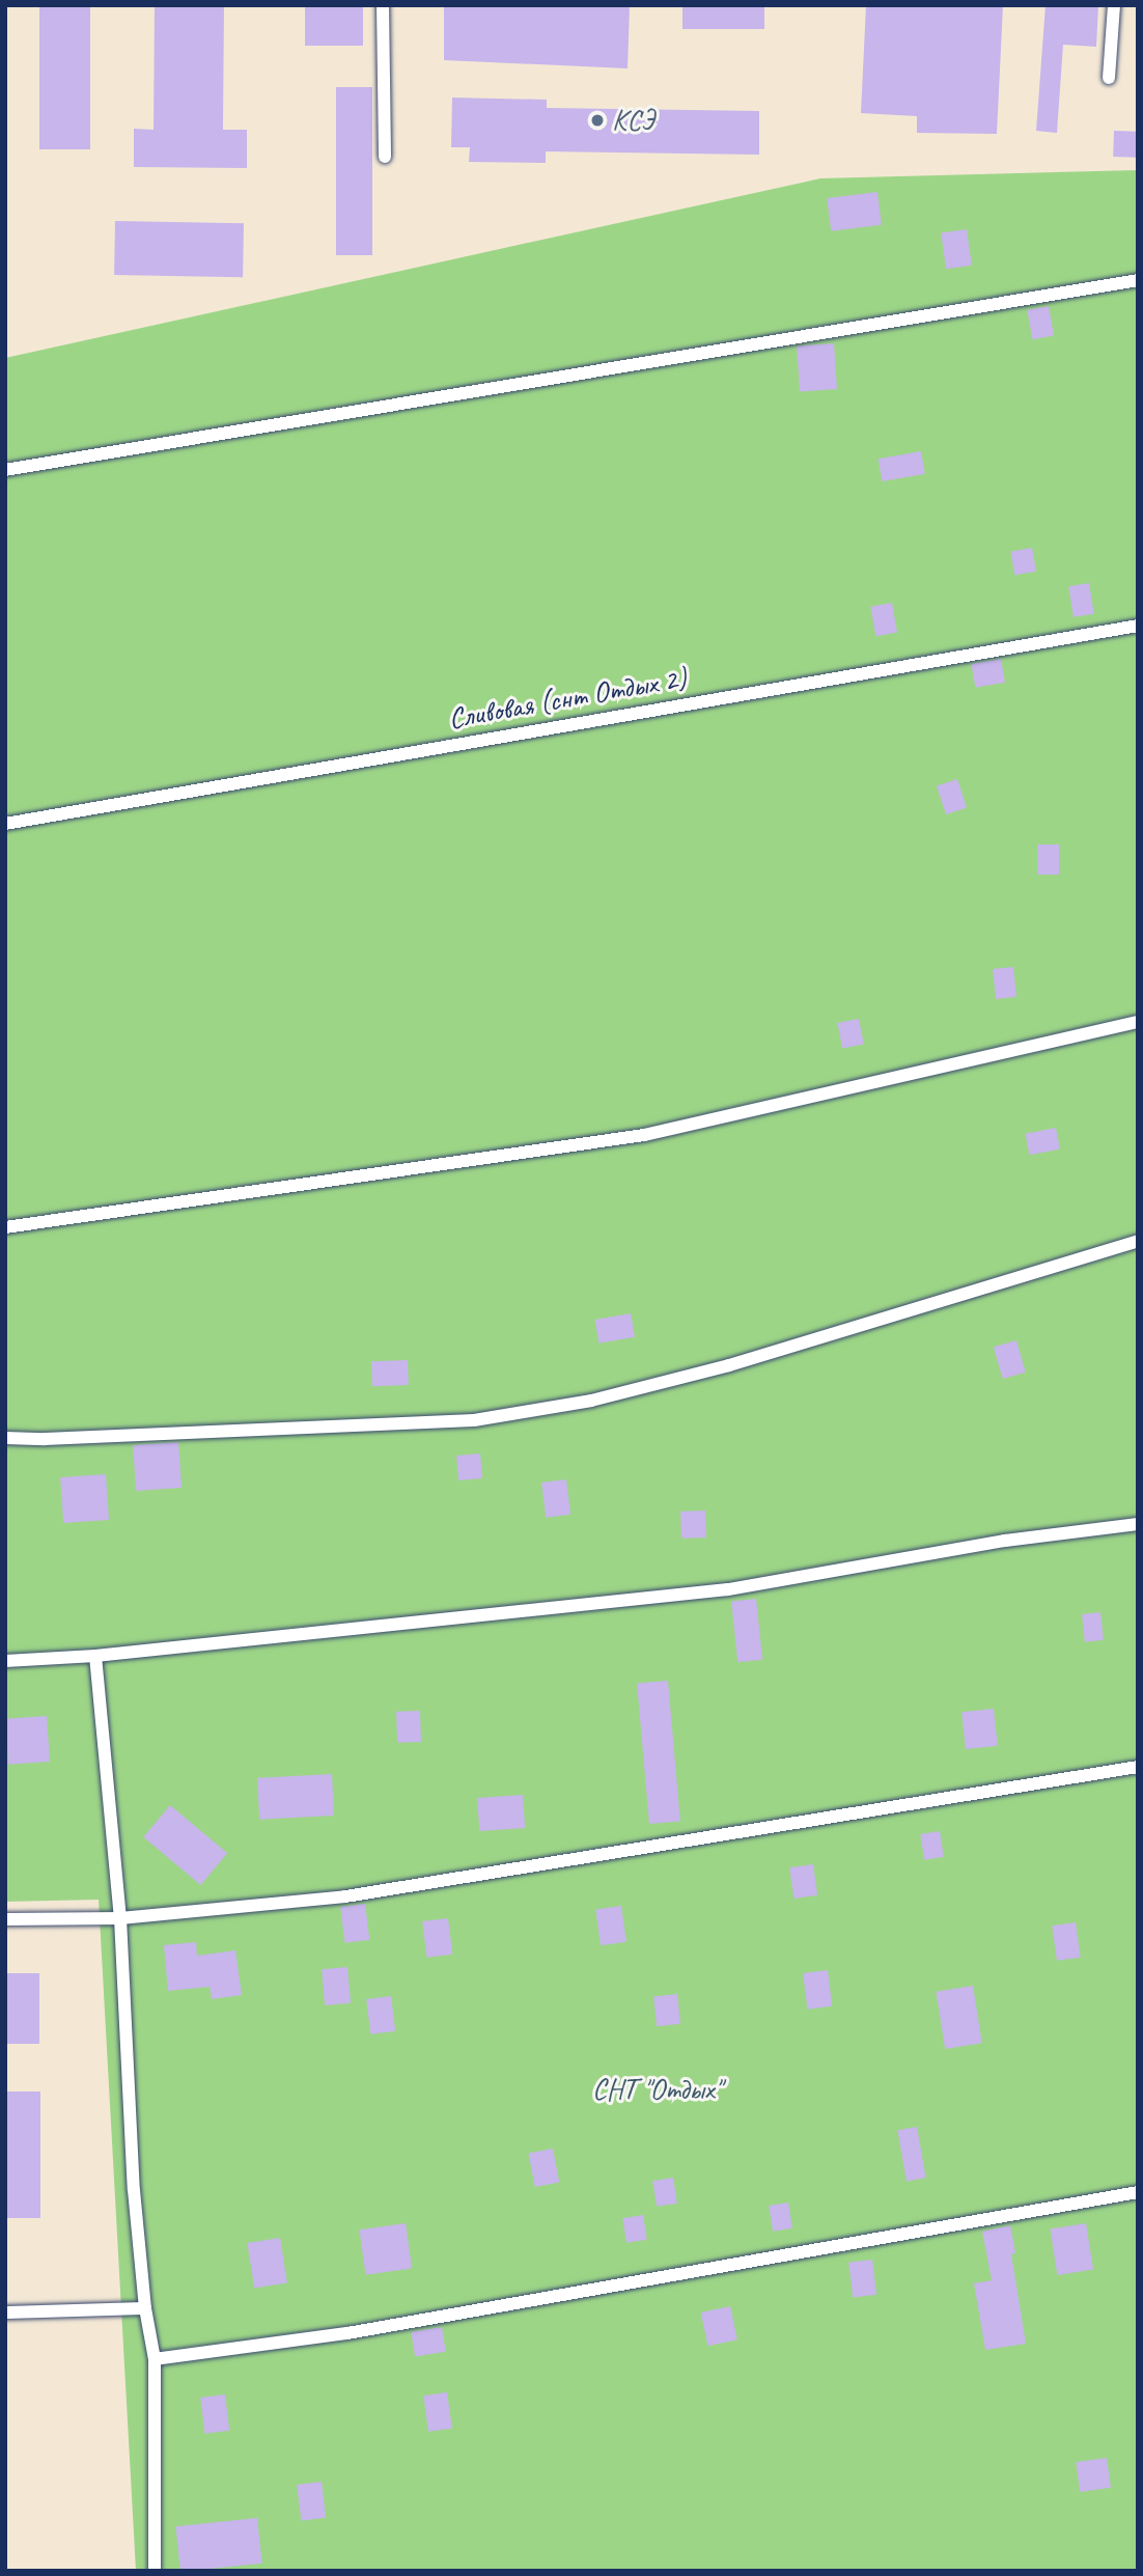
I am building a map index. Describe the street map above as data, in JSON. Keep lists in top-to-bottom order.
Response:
{
  "streets": {
    "lane": ["Сливовая (снт Отдых 2)"]
  },
  "parks": ["СНТ \"Отдых\""],
  "places": ["КСЭ"]
}
